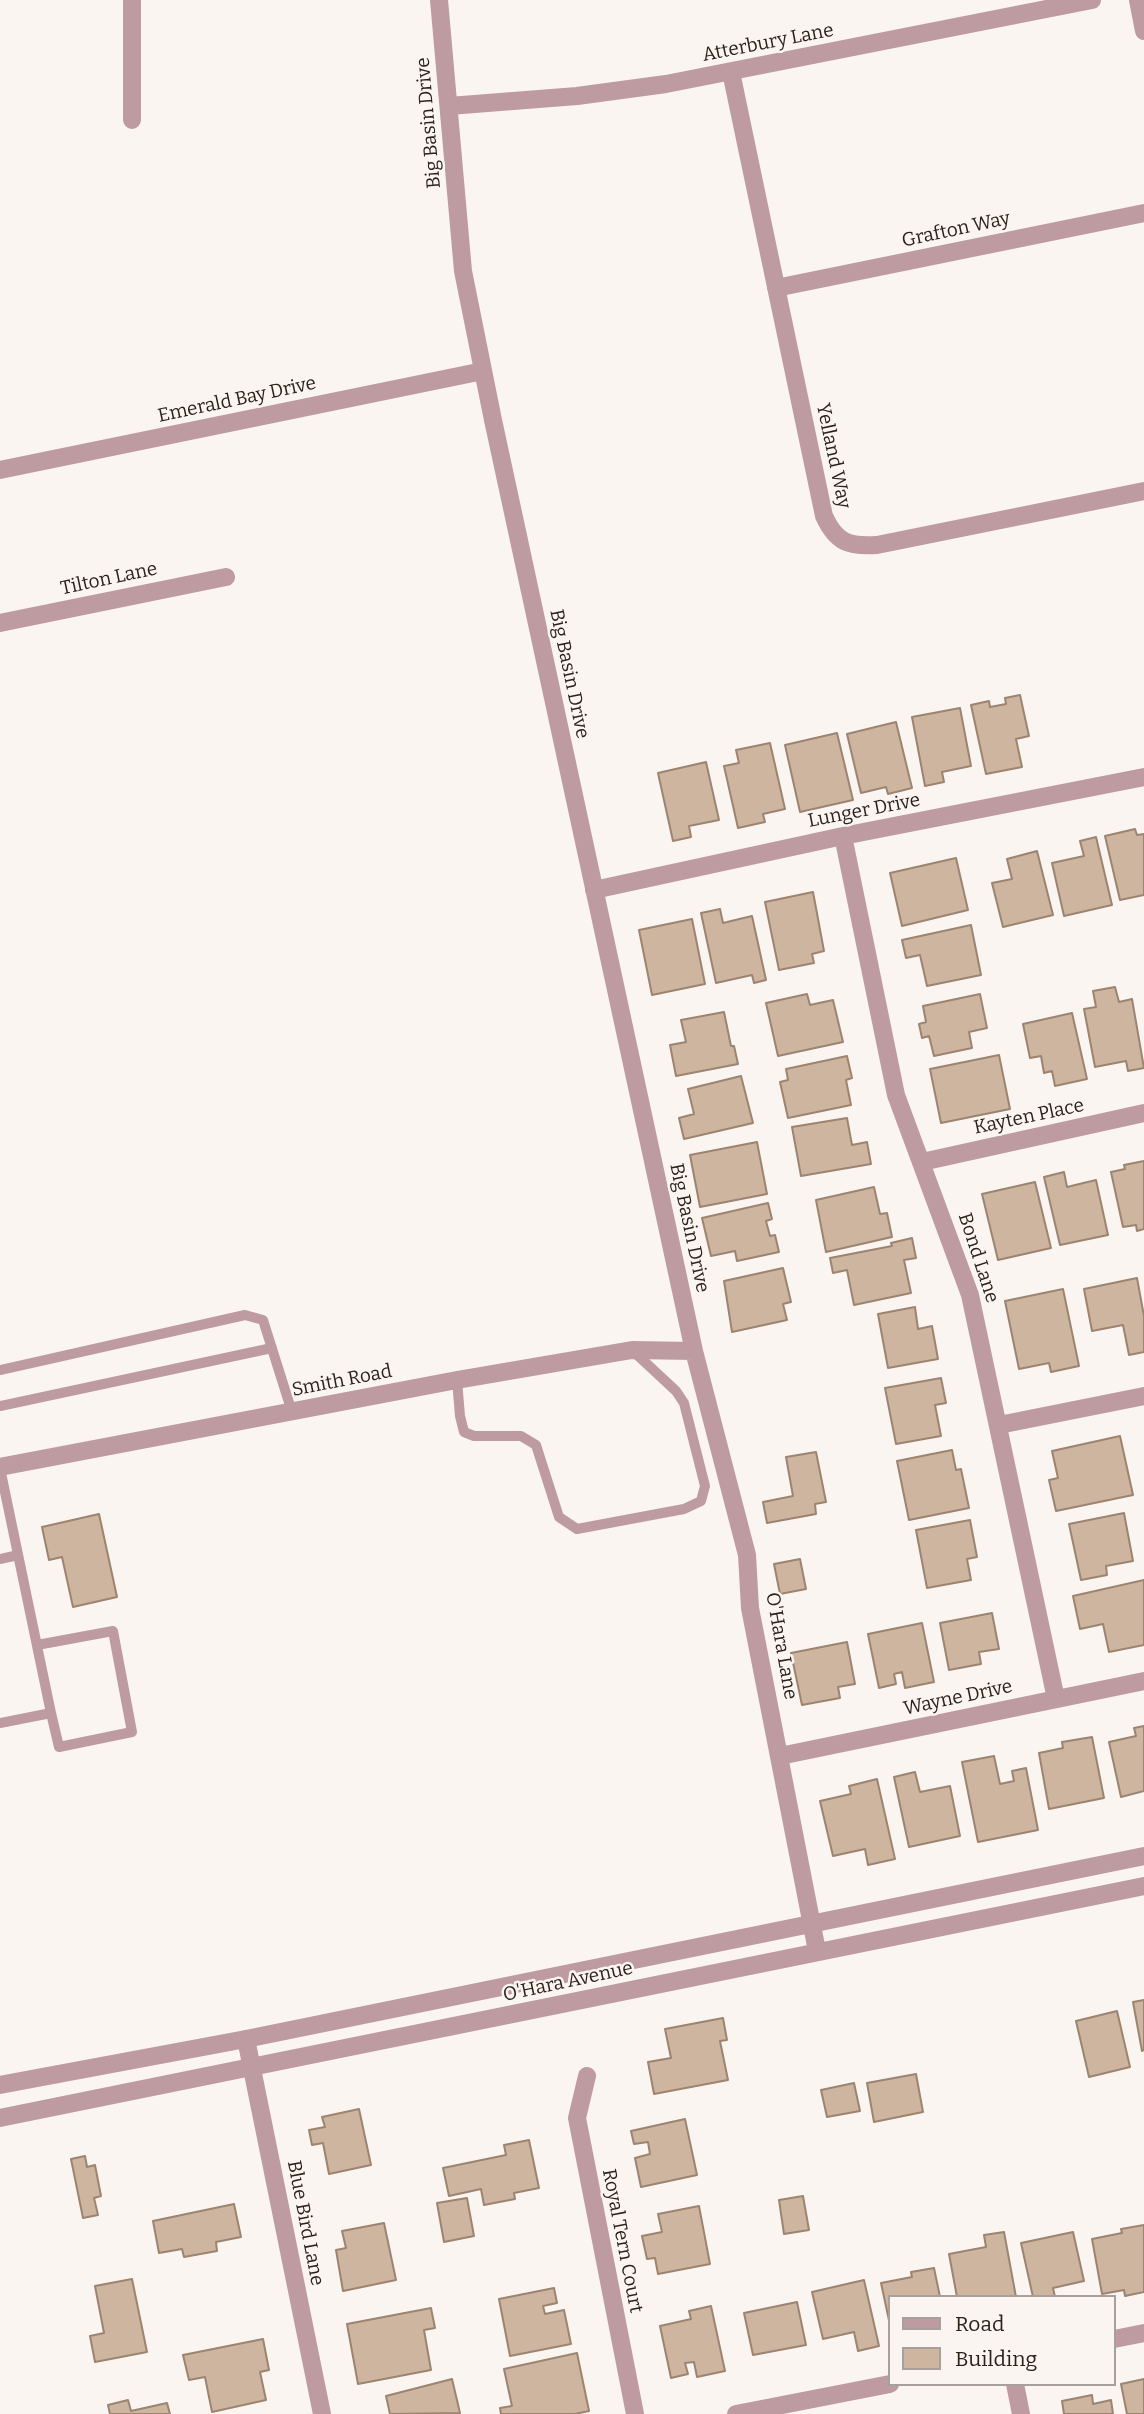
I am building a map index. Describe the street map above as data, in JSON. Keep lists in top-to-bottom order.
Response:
{
  "streets": {
    "street": [
      "Atterbury Lane",
      "Big Basin Drive",
      "Grafton Way",
      "Emerald Bay Drive",
      "Yelland Way",
      "Tilton Lane",
      "Lunger Drive",
      "Kayten Place",
      "Bond Lane",
      "Smith Road",
      "O'Hara Lane",
      "Wayne Drive",
      "O'Hara Avenue",
      "Blue Bird Lane",
      "Royal Tern Court"
    ]
  },
  "crossings": [
    ["Atterbury Lane", "Big Basin Drive"],
    ["Atterbury Lane", "Yelland Way"],
    ["Big Basin Drive", "Emerald Bay Drive"],
    ["Big Basin Drive", "Lunger Drive"],
    ["Big Basin Drive", "Smith Road"],
    ["Big Basin Drive", "O'Hara Lane"],
    ["Grafton Way", "Yelland Way"],
    ["Lunger Drive", "Bond Lane"],
    ["Kayten Place", "Bond Lane"],
    ["Bond Lane", "Wayne Drive"],
    ["Smith Road", "O'Hara Lane"],
    ["O'Hara Lane", "Wayne Drive"],
    ["O'Hara Lane", "O'Hara Avenue"],
    ["O'Hara Avenue", "Blue Bird Lane"]
  ],
  "legend": ["Road", "Building"]
}
